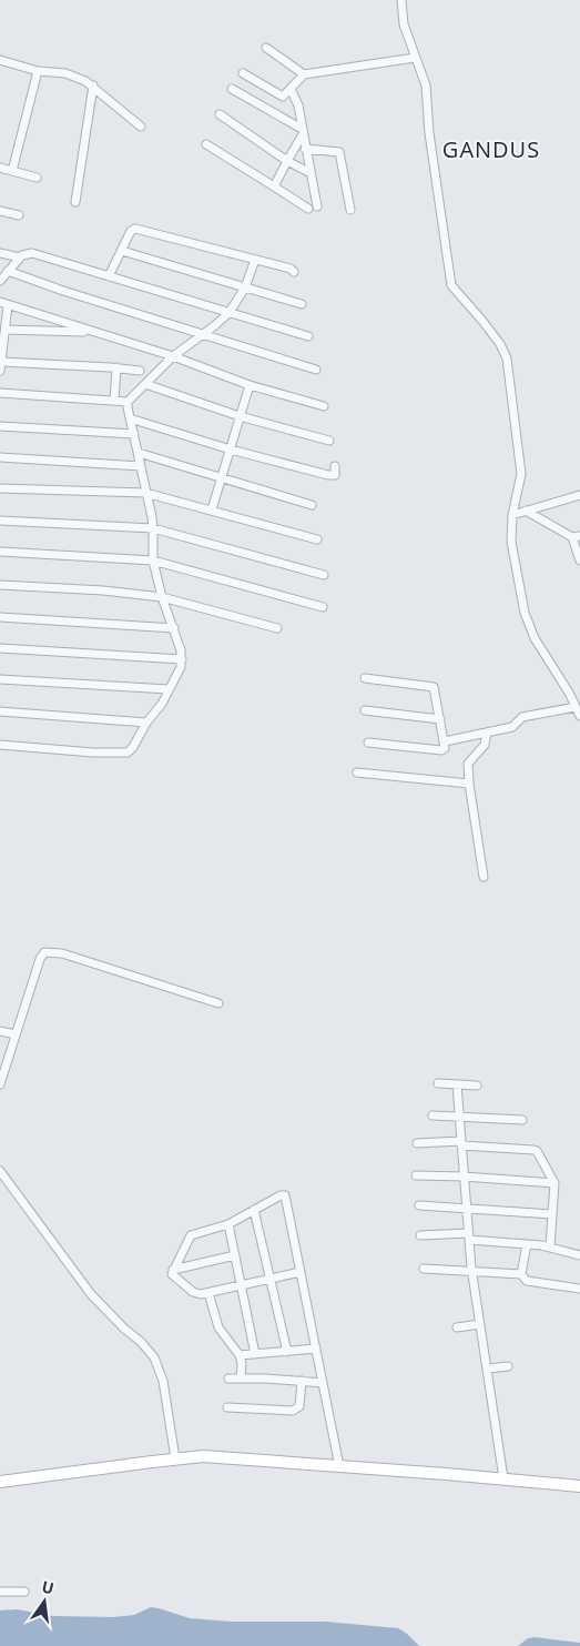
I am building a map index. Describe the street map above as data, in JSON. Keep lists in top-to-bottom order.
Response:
{
  "districts": ["GANDUS"],
  "north": "top"
}
